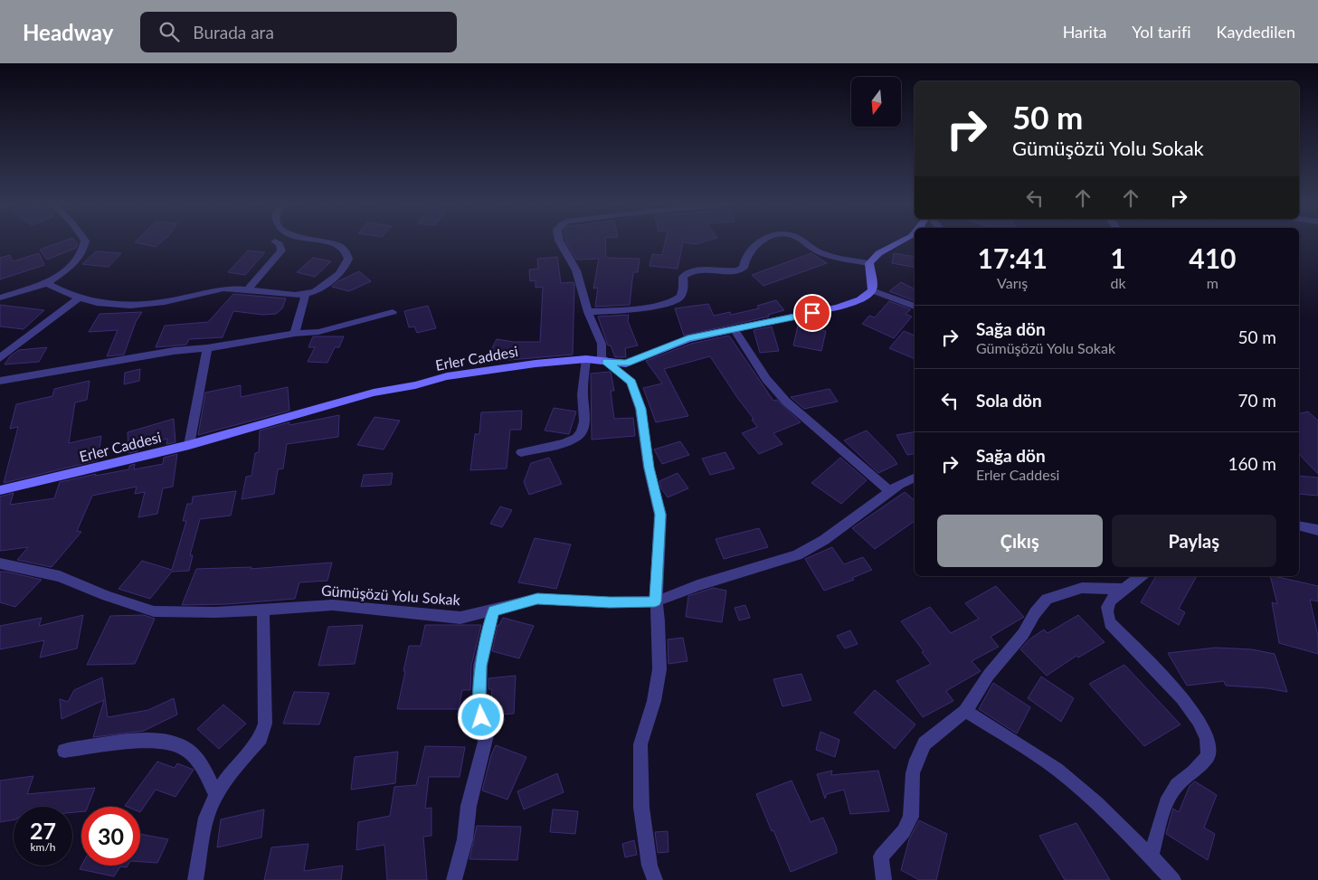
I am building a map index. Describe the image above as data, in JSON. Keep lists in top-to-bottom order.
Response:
{
  "streets": {
    "street": ["Erler Caddesi", "Gümüşözü Yolu Sokak"]
  },
  "north": "bottom",
  "page": {
    "header": "Headway",
    "search": "Burada ara",
    "nav": ["Harita", "Yol tarifi", "Kaydedilen"],
    "turn": ["50 m", "Gümüşözü Yolu Sokak"],
    "eta": [
      "17:41",
      "Varış",
      "1",
      "dk",
      "410",
      "m"
    ],
    "list": [
      {
        "name": "Sağa dön",
        "note": "Gümüşözü Yolu Sokak",
        "value": "50 m"
      },
      {
        "name": "Sola dön",
        "value": "70 m"
      },
      {
        "name": "Sağa dön",
        "note": "Erler Caddesi",
        "value": "160 m"
      }
    ],
    "buttons": ["Çıkış", "Paylaş"],
    "speed": "27 km/h",
    "limit": "30"
  }
}
